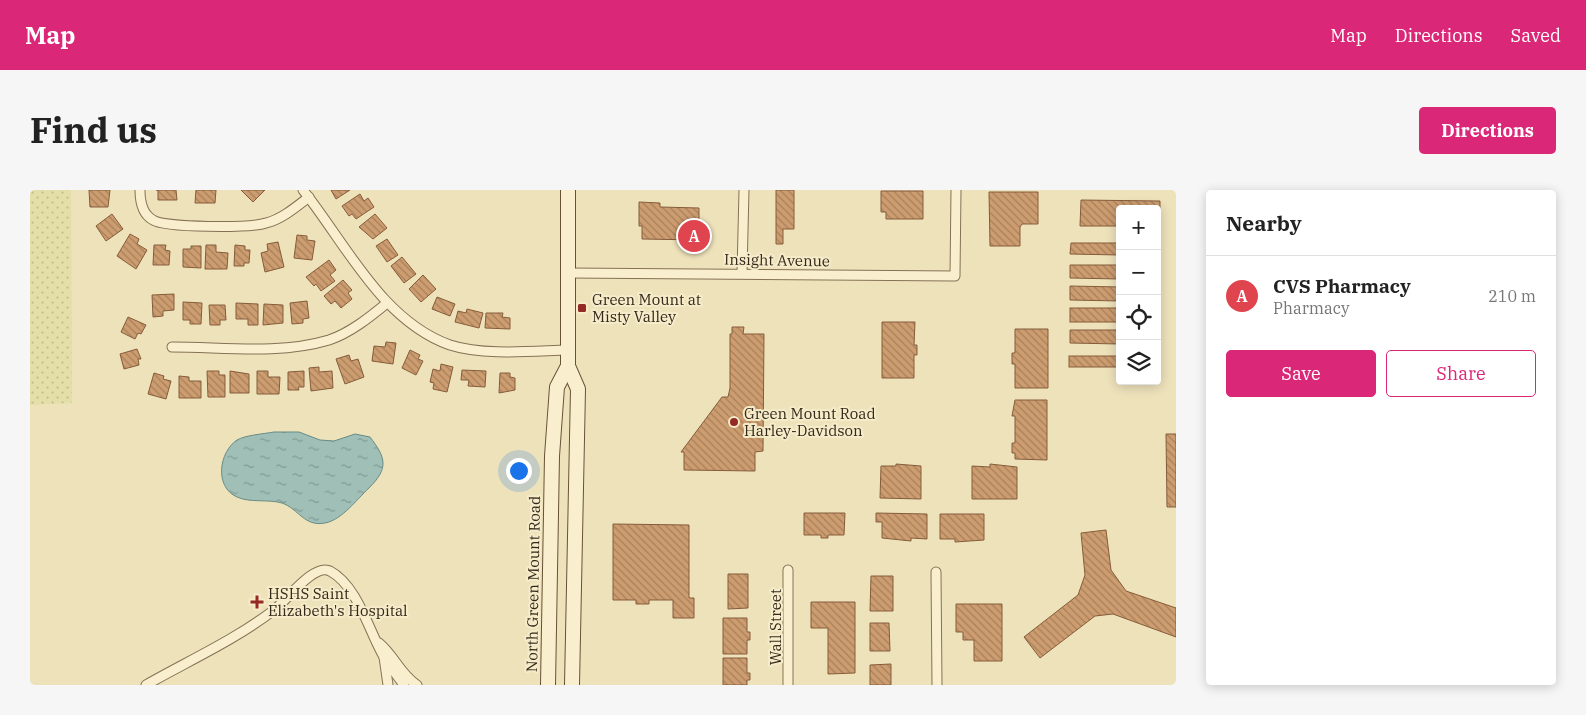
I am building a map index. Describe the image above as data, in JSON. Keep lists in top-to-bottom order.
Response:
{
  "streets": {
    "street": ["Insight Avenue", "North Green Mount Road", "Wall Street"]
  },
  "crossings": [
    ["Insight Avenue", "North Green Mount Road"]
  ],
  "places": {
    "transit": ["Green Mount at Misty Valley"],
    "other": ["Green Mount Road Harley-Davidson"],
    "health": ["HSHS Saint Elizabeth's Hospital"]
  },
  "page": {
    "header": "Map",
    "nav": ["Map", "Directions", "Saved"],
    "title": "Find us",
    "buttons": [
      "Directions",
      ["Save", "Share"]
    ],
    "heading": "Nearby",
    "map_buttons": ["+", "−"],
    "pins": "A",
    "list": [
      {
        "mark": "A",
        "name": "CVS Pharmacy",
        "note": "Pharmacy",
        "value": "210 m"
      }
    ]
  }
}
